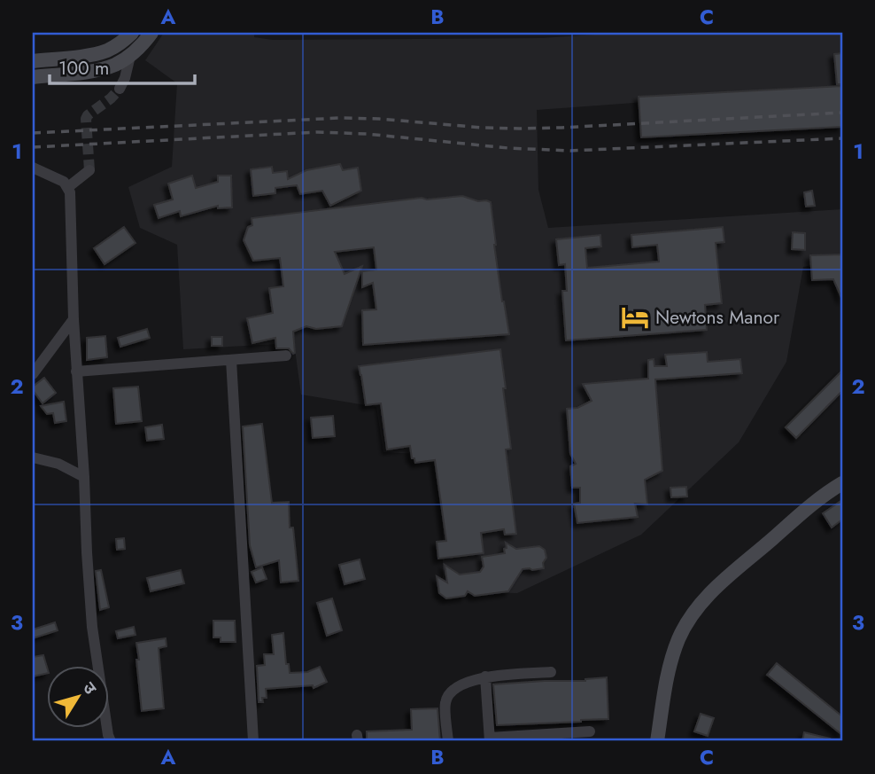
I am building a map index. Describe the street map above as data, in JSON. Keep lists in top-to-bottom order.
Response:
{
  "places": {
    "hotel": ["Newtons Manor"]
  },
  "scale_bar": "100 m",
  "north": "top right",
  "grid": {
    "columns": ["A", "B", "C"],
    "rows": ["1", "2", "3"]
  }
}
